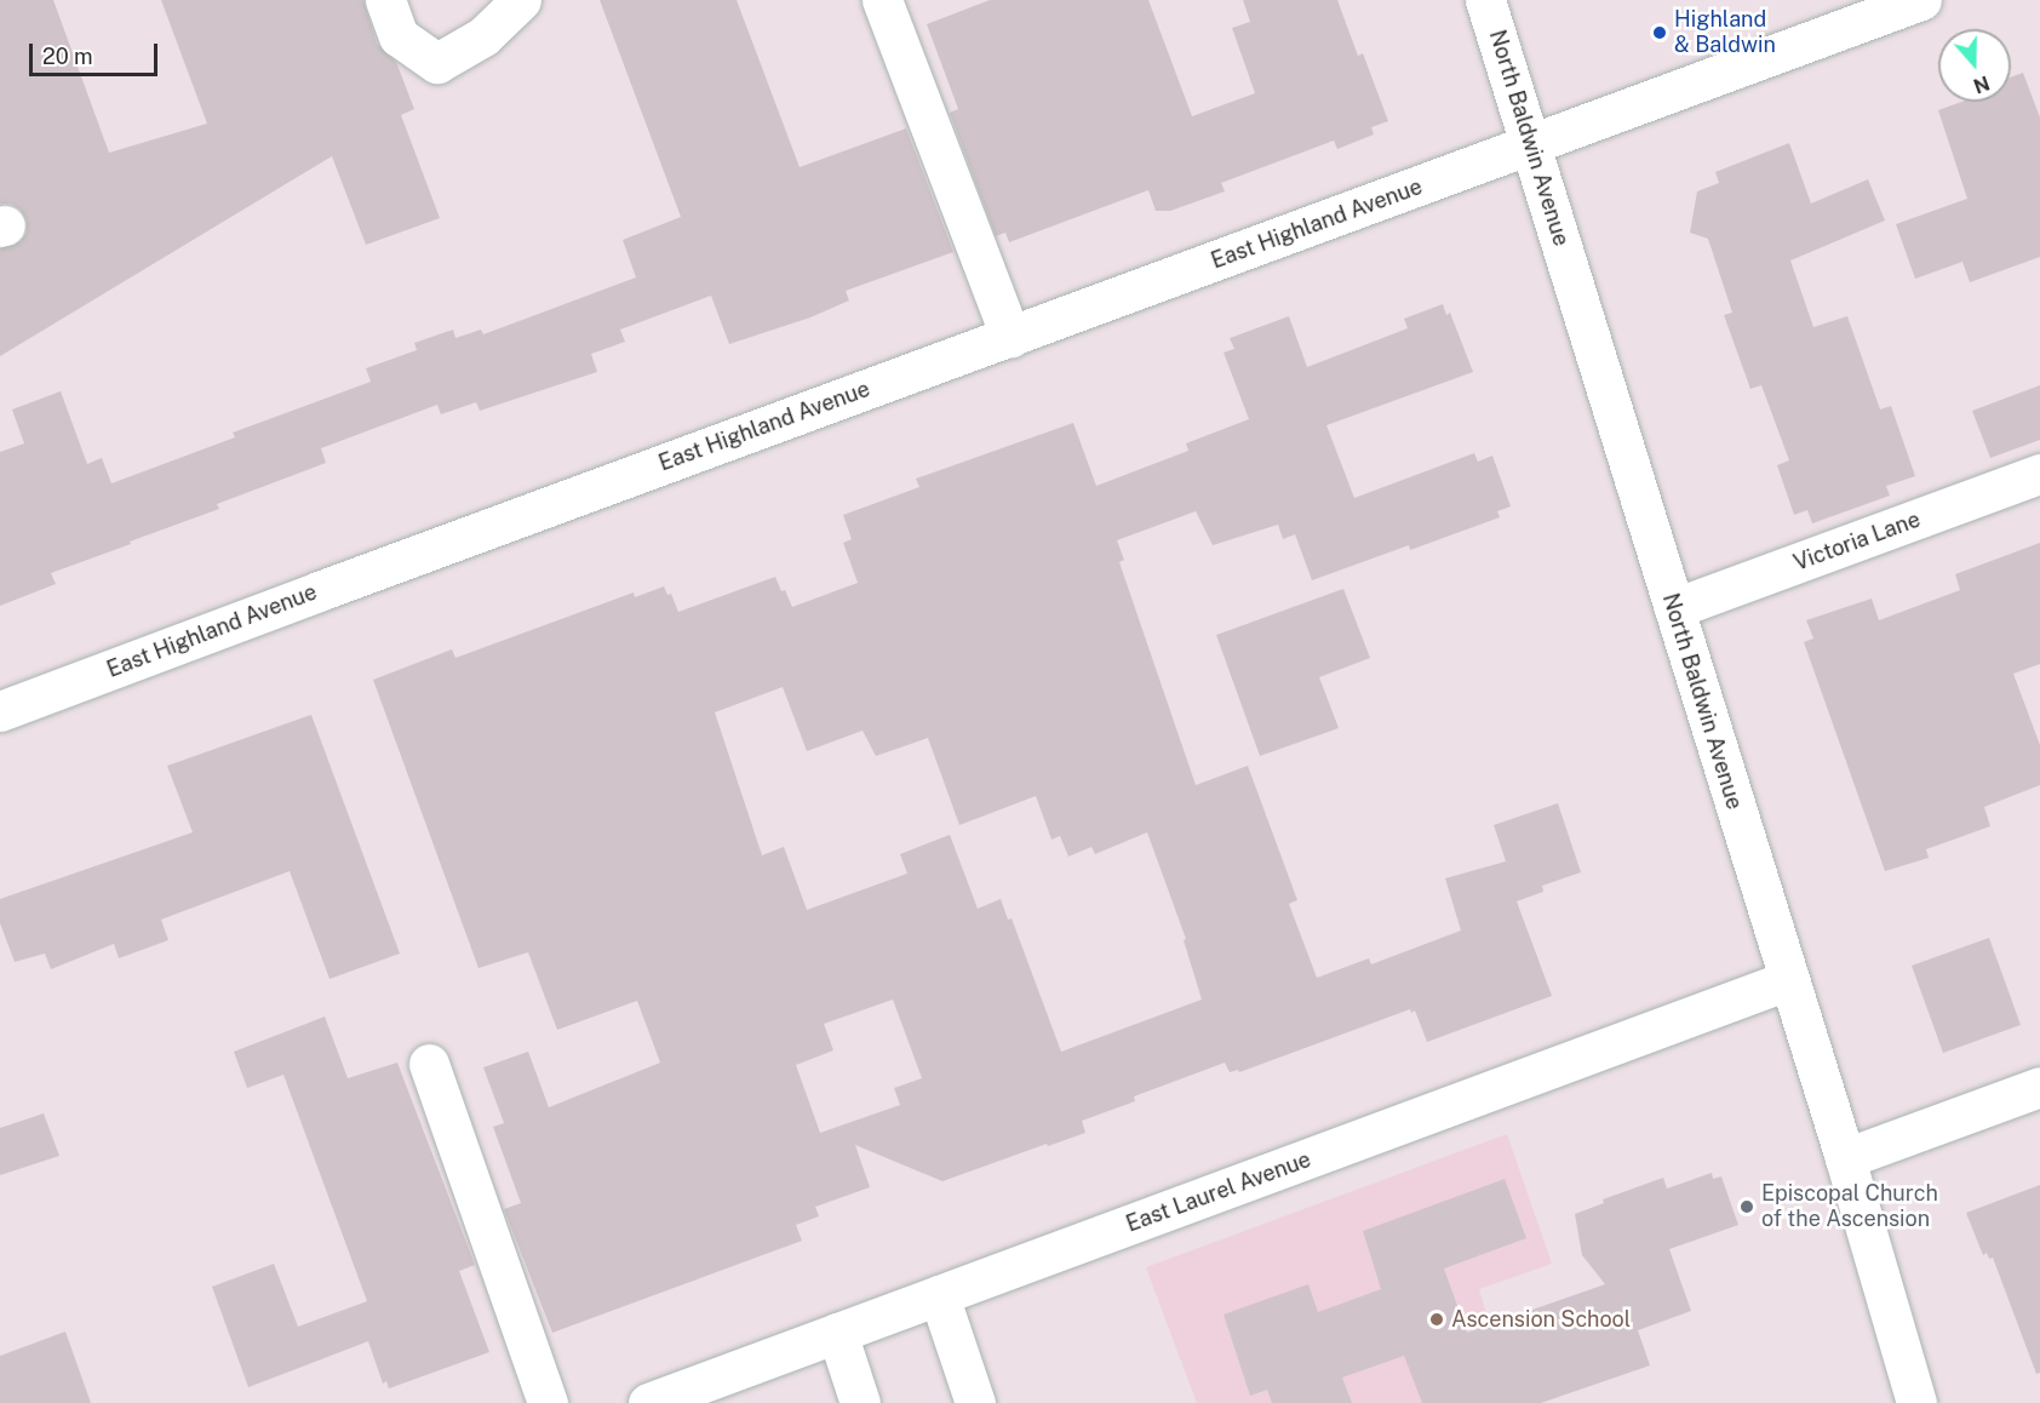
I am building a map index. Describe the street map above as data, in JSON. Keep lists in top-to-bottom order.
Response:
{
  "streets": {
    "street": [
      "North Baldwin Avenue",
      "East Highland Avenue",
      "Victoria Lane",
      "East Laurel Avenue"
    ]
  },
  "crossings": [
    ["North Baldwin Avenue", "East Highland Avenue"],
    ["North Baldwin Avenue", "Victoria Lane"],
    ["North Baldwin Avenue", "East Laurel Avenue"]
  ],
  "places": ["Highland & Baldwin", "Episcopal Church of the Ascension", "Ascension School"],
  "scale_bar": "20 m",
  "north": "bottom"
}
